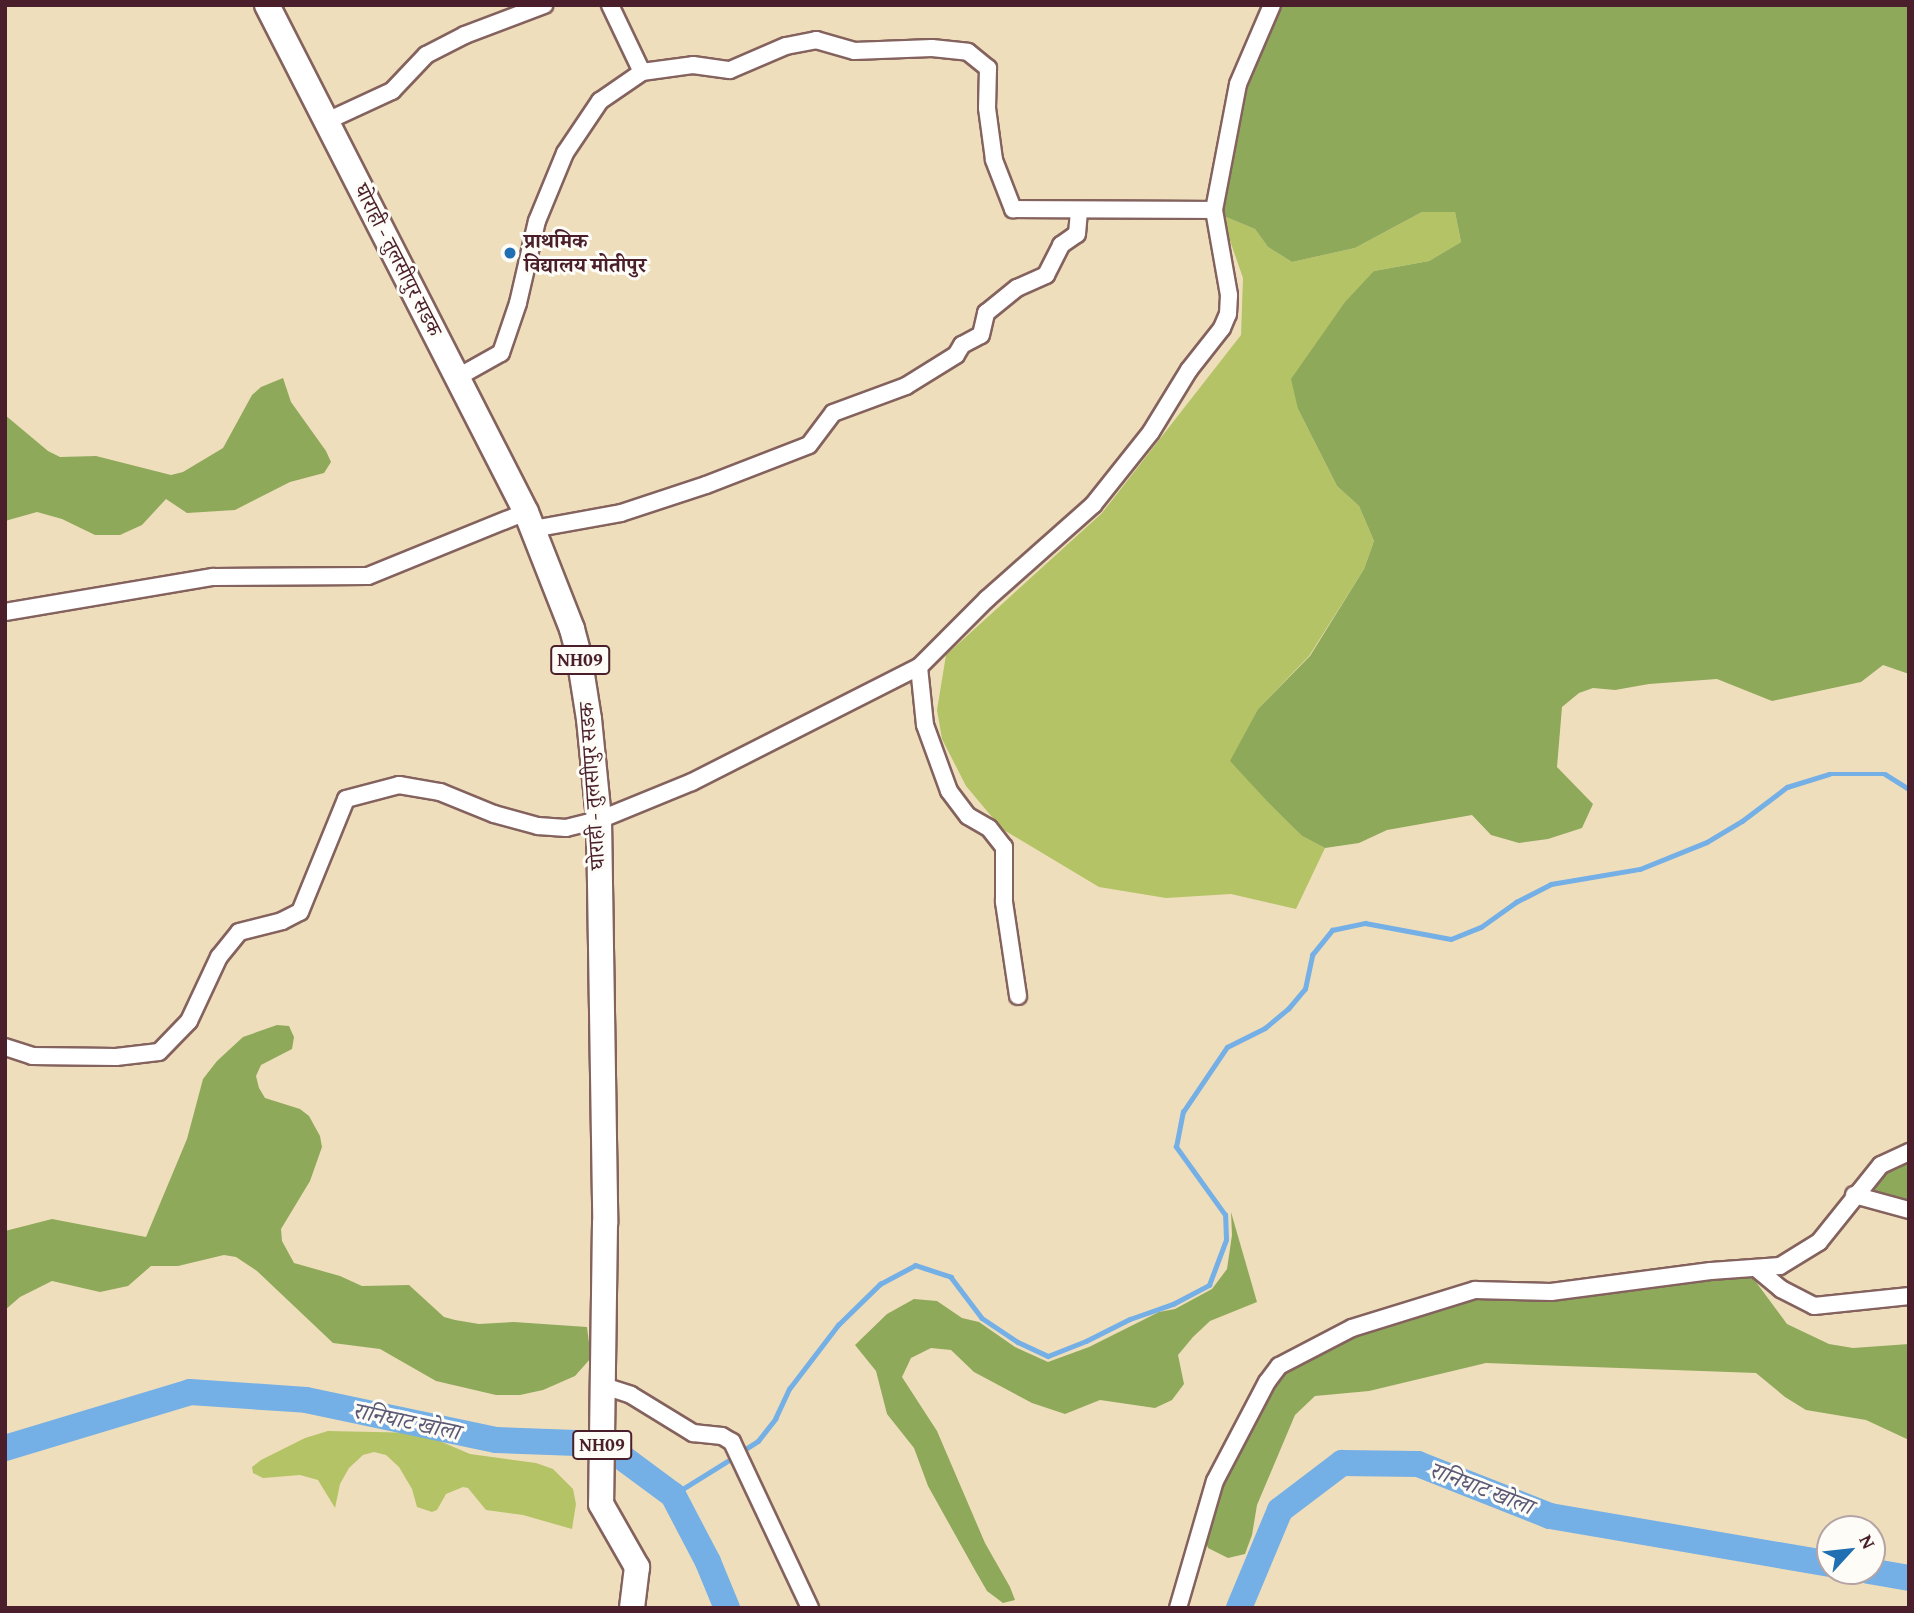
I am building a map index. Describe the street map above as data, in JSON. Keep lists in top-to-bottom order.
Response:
{
  "streets": {
    "main road": ["घोराही - तुलसीपुर सडक", "NH09"]
  },
  "crossings": [
    ["घोराही - तुलसीपुर सडक", "NH09"]
  ],
  "water": ["रानिघाट खोला"],
  "places": ["प्राथमिक विद्यालय मोतीपुर"],
  "north": "top right"
}
